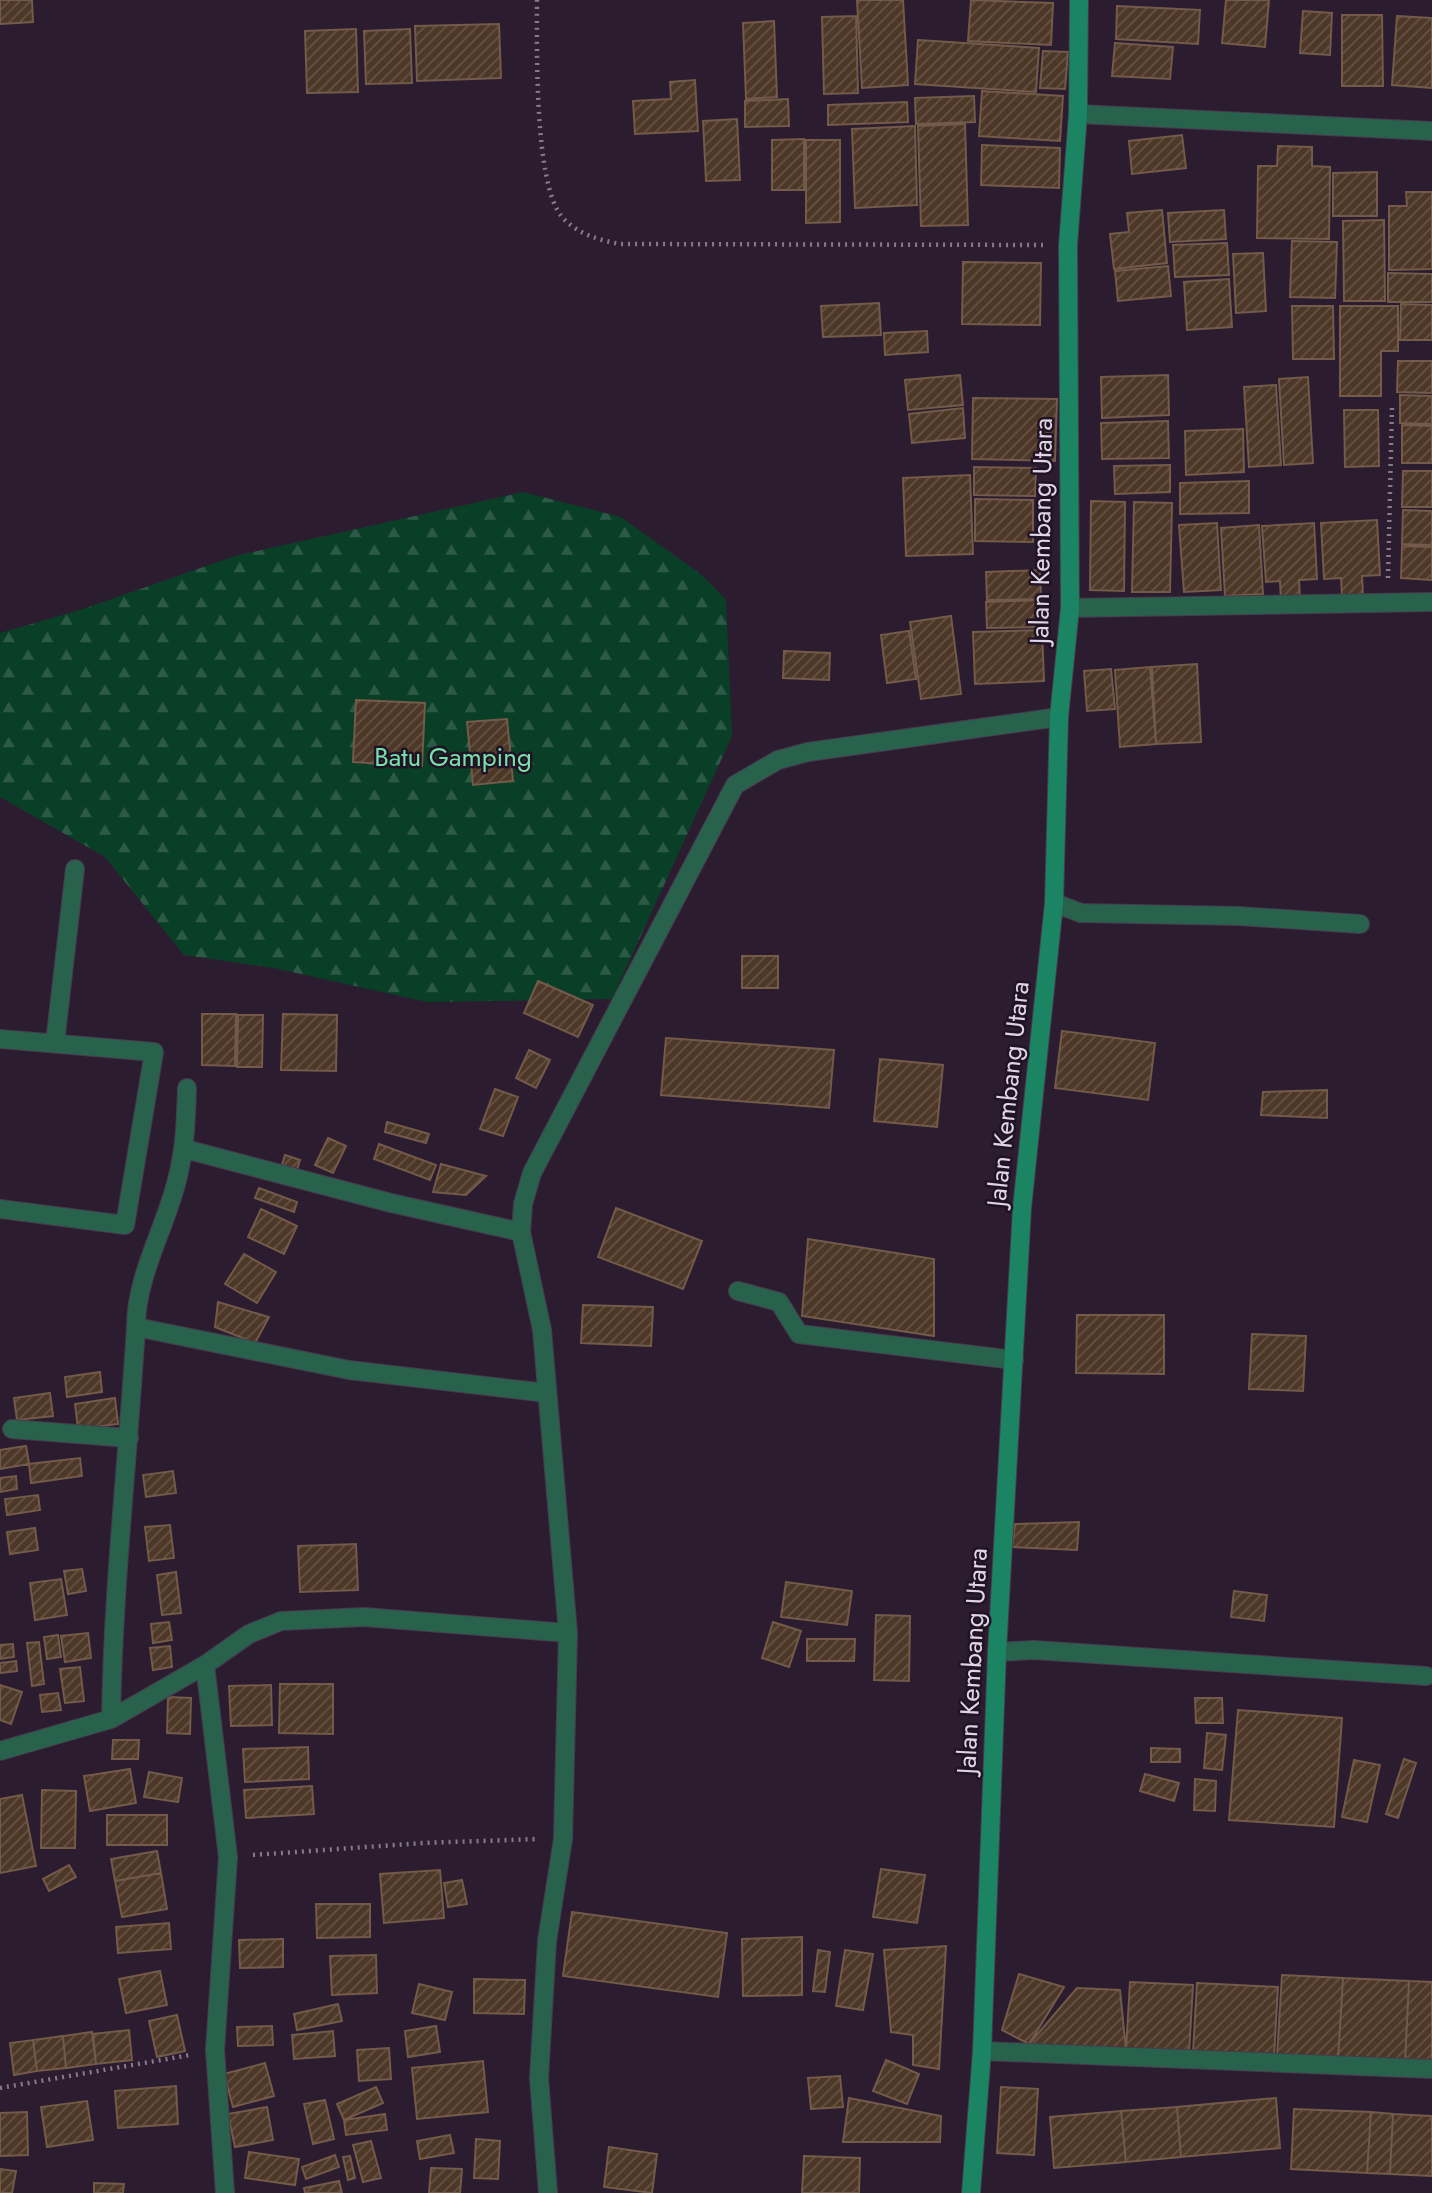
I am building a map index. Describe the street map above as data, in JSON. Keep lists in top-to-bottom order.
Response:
{
  "streets": {
    "street": ["Jalan Kembang Utara"]
  },
  "parks": ["Batu Gamping"]
}
